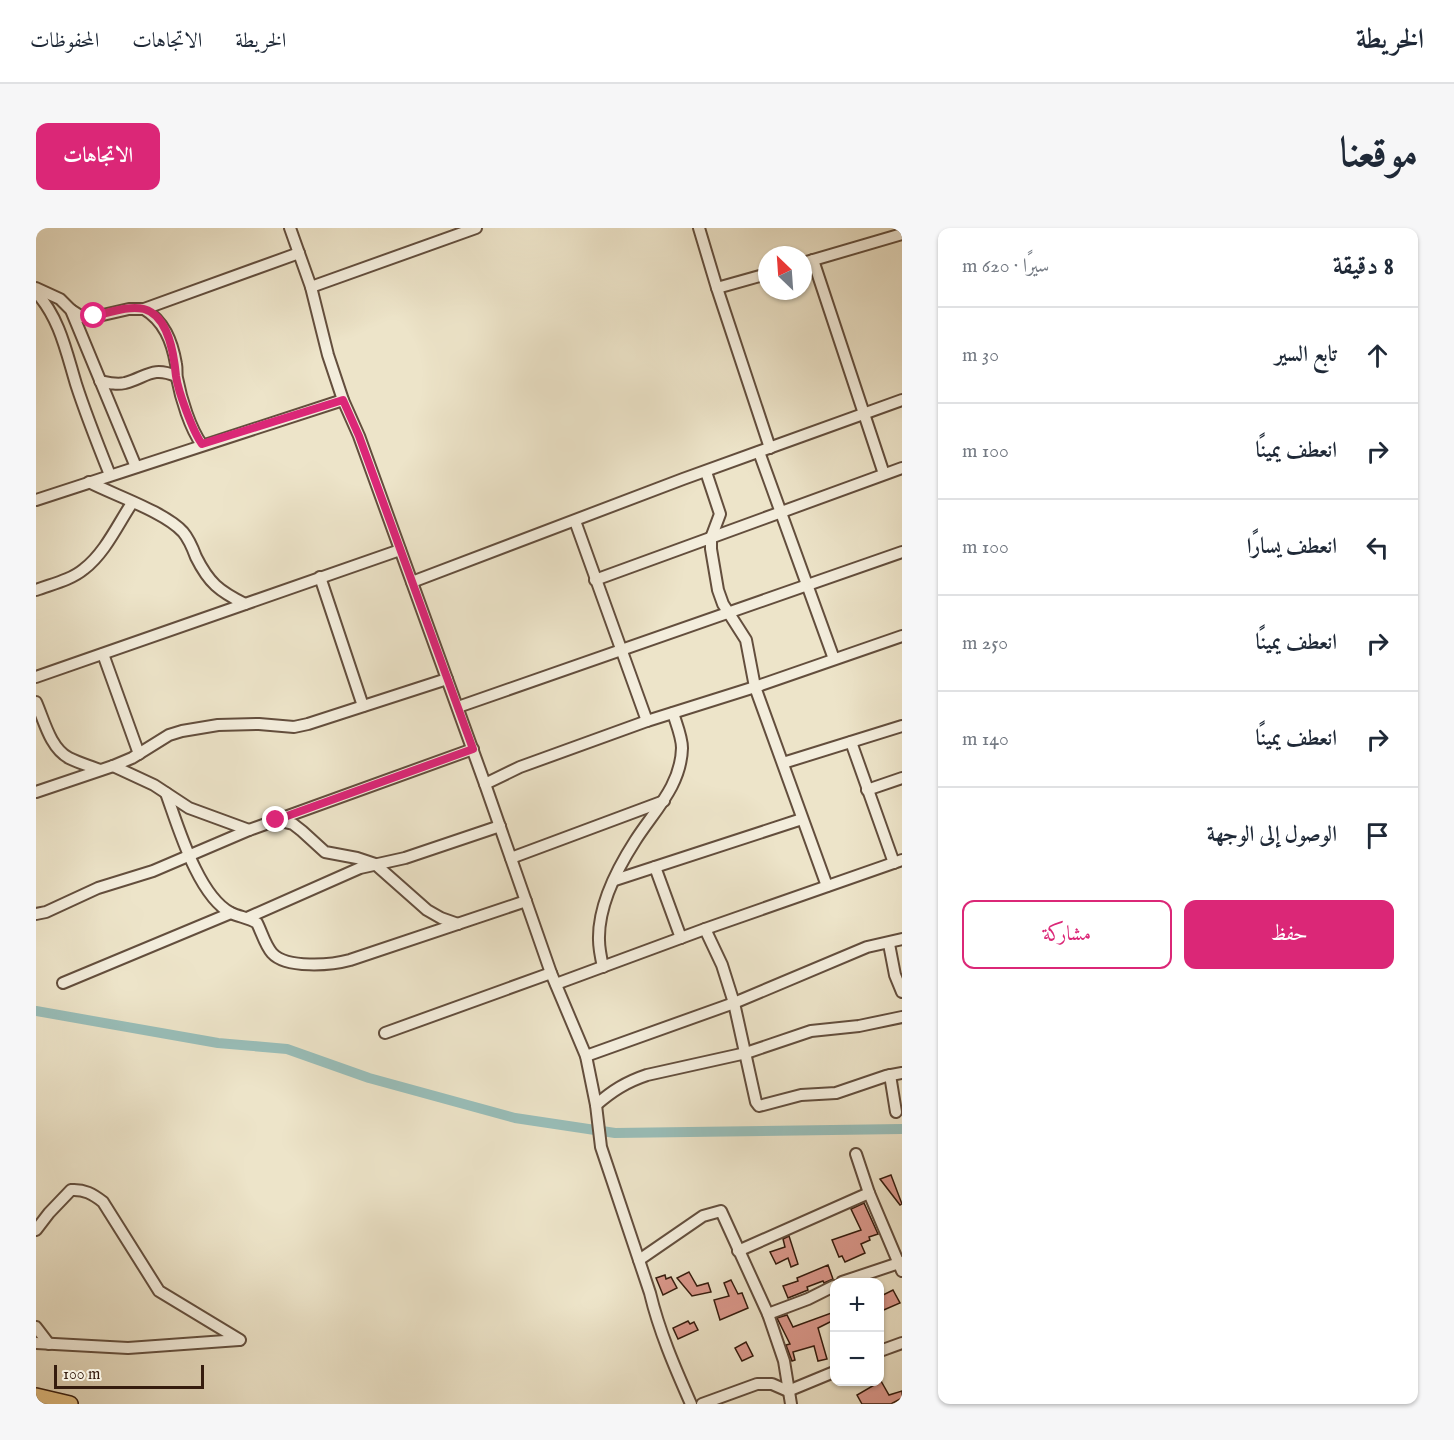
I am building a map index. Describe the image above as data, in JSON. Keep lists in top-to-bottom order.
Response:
{
  "scale_bar": "100 m",
  "north": "top left",
  "page": {
    "header": "الخريطة",
    "nav": ["الخريطة", "الاتجاهات", "المحفوظات"],
    "title": "موقعنا",
    "buttons": [
      "الاتجاهات",
      ["حفظ", "مشاركة"]
    ],
    "heading": ["8 دقيقة", "سيرًا · 620 m"],
    "list": [
      ["تابع السير", "30 m"],
      ["انعطف يمينًا", "100 m"],
      ["انعطف يسارًا", "100 m"],
      ["انعطف يمينًا", "250 m"],
      ["انعطف يمينًا", "140 m"],
      "الوصول إلى الوجهة"
    ],
    "map_buttons": ["+", "−"],
    "scale": "100 m"
  }
}
